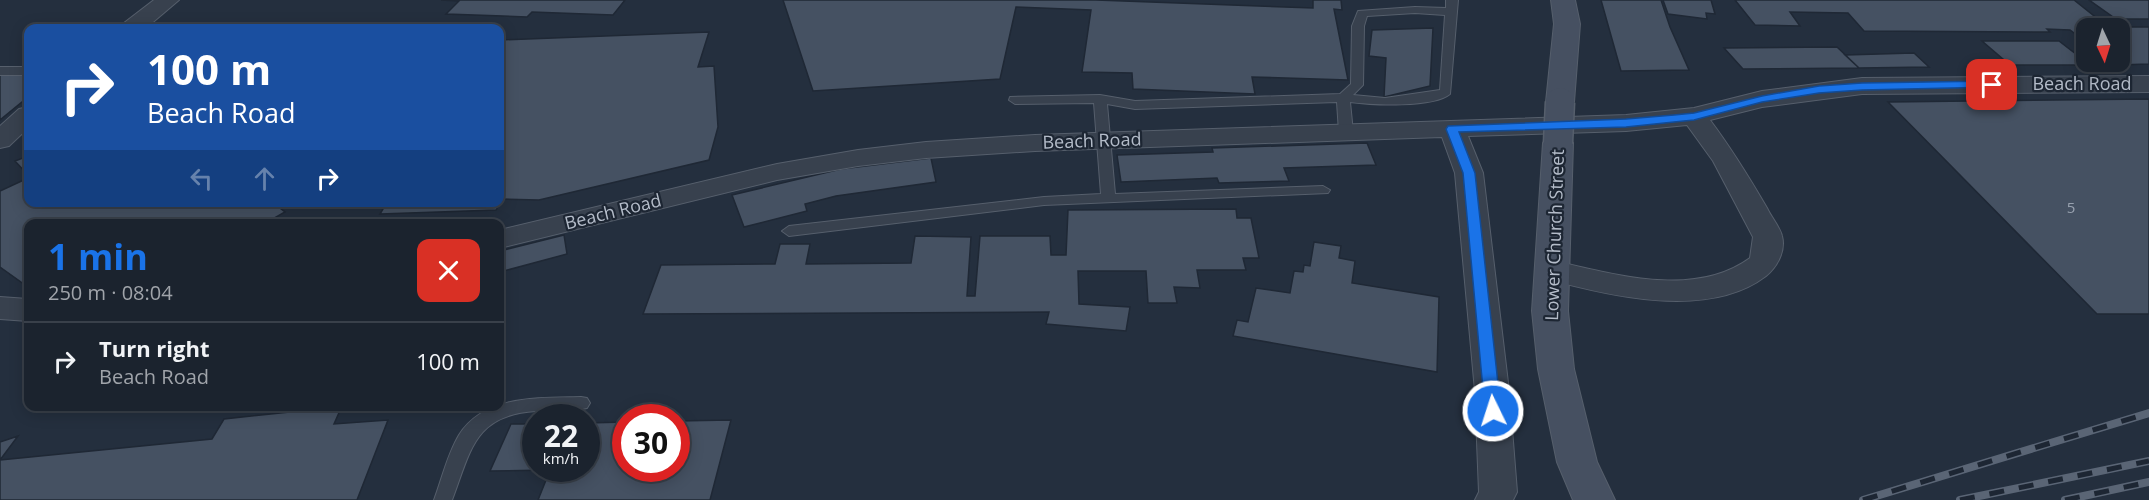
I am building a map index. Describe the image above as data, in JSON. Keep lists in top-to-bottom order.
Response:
{
  "streets": {
    "main road": ["Lower Church Street"],
    "street": ["Beach Road"]
  },
  "house_numbers": ["5"],
  "north": "bottom",
  "page": {
    "turn": ["100 m", "Beach Road"],
    "heading": ["1 min", "250 m · 08:04"],
    "list": [
      {
        "name": "Turn right",
        "note": "Beach Road",
        "value": "100 m"
      }
    ],
    "speed": "22 km/h",
    "limit": "30"
  }
}
